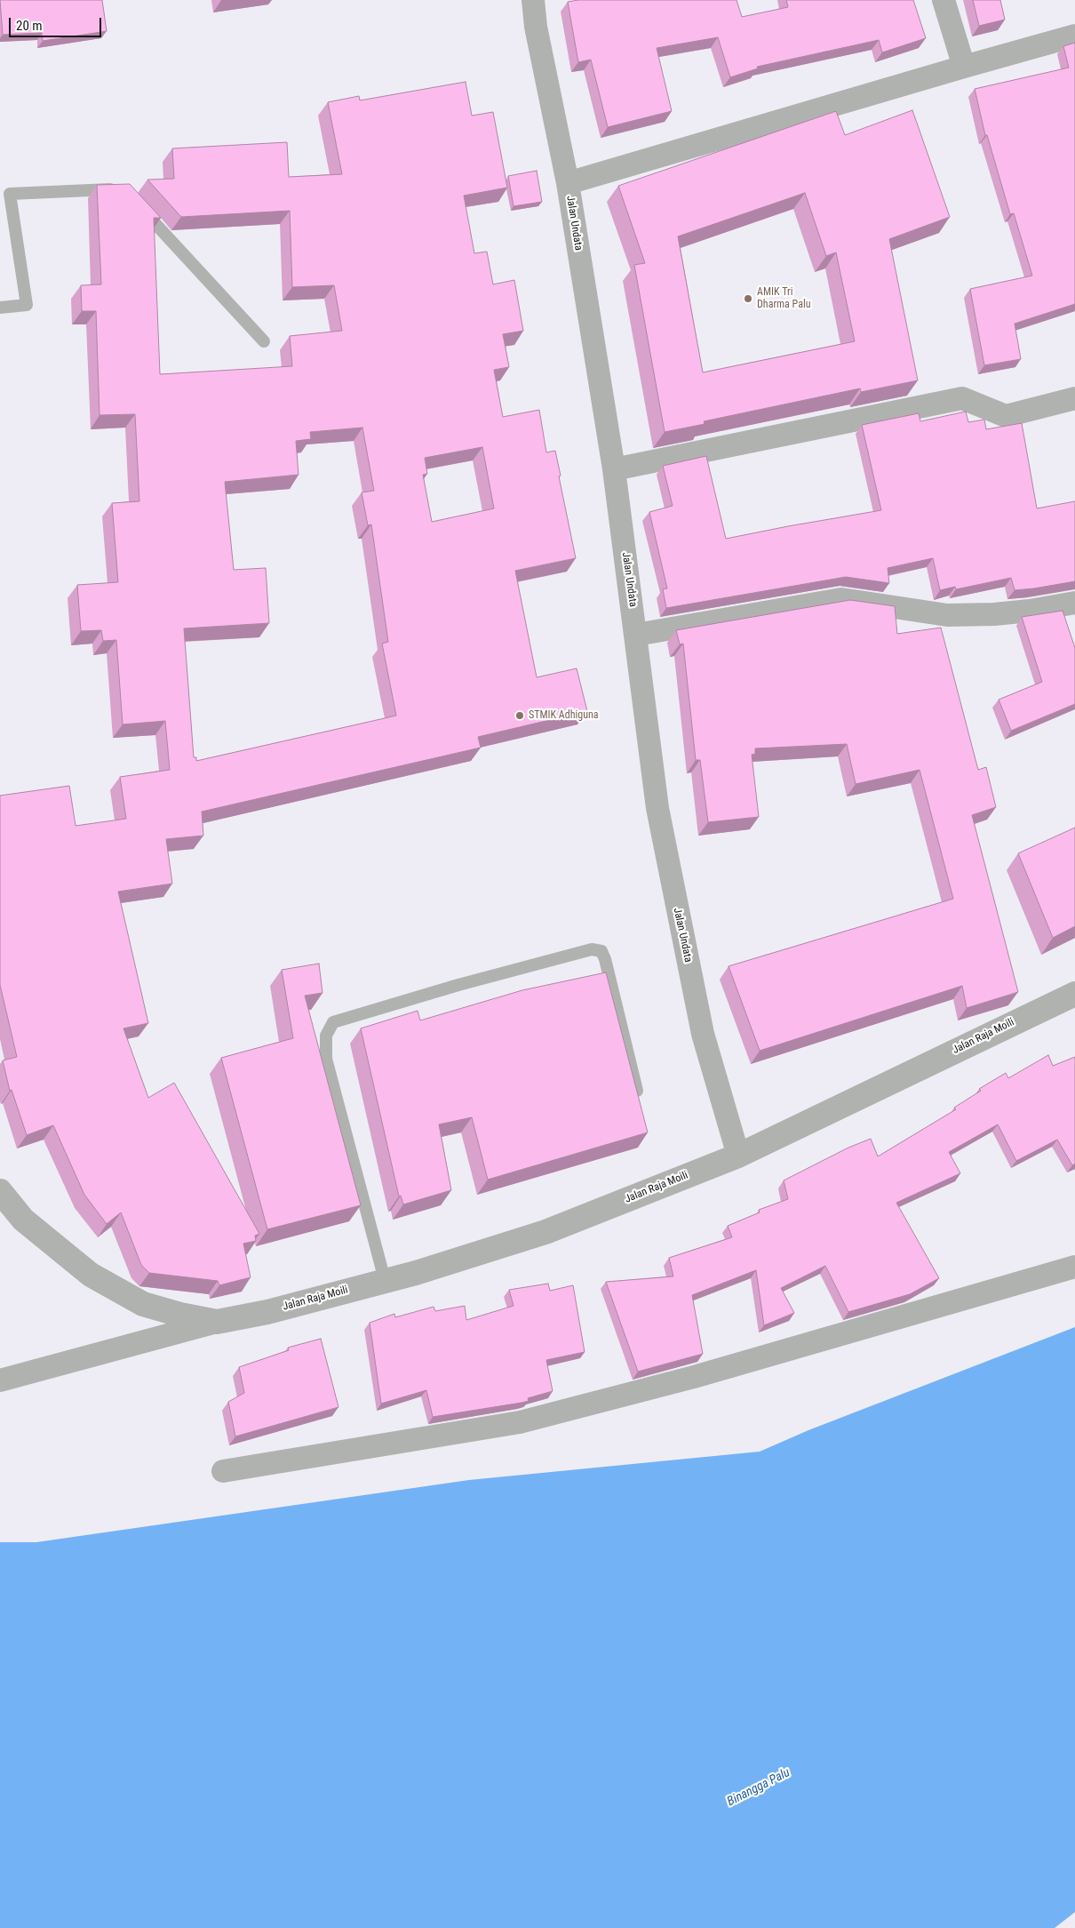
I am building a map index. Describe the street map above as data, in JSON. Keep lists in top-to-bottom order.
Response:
{
  "streets": {
    "street": ["Jalan Undata", "Jalan Raja Moili"]
  },
  "crossings": [
    ["Jalan Undata", "Jalan Raja Moili"]
  ],
  "water": ["Binangga Palu"],
  "places": ["AMIK Tri Dharma Palu", "STMIK Adhiguna"],
  "scale_bar": "20 m"
}
